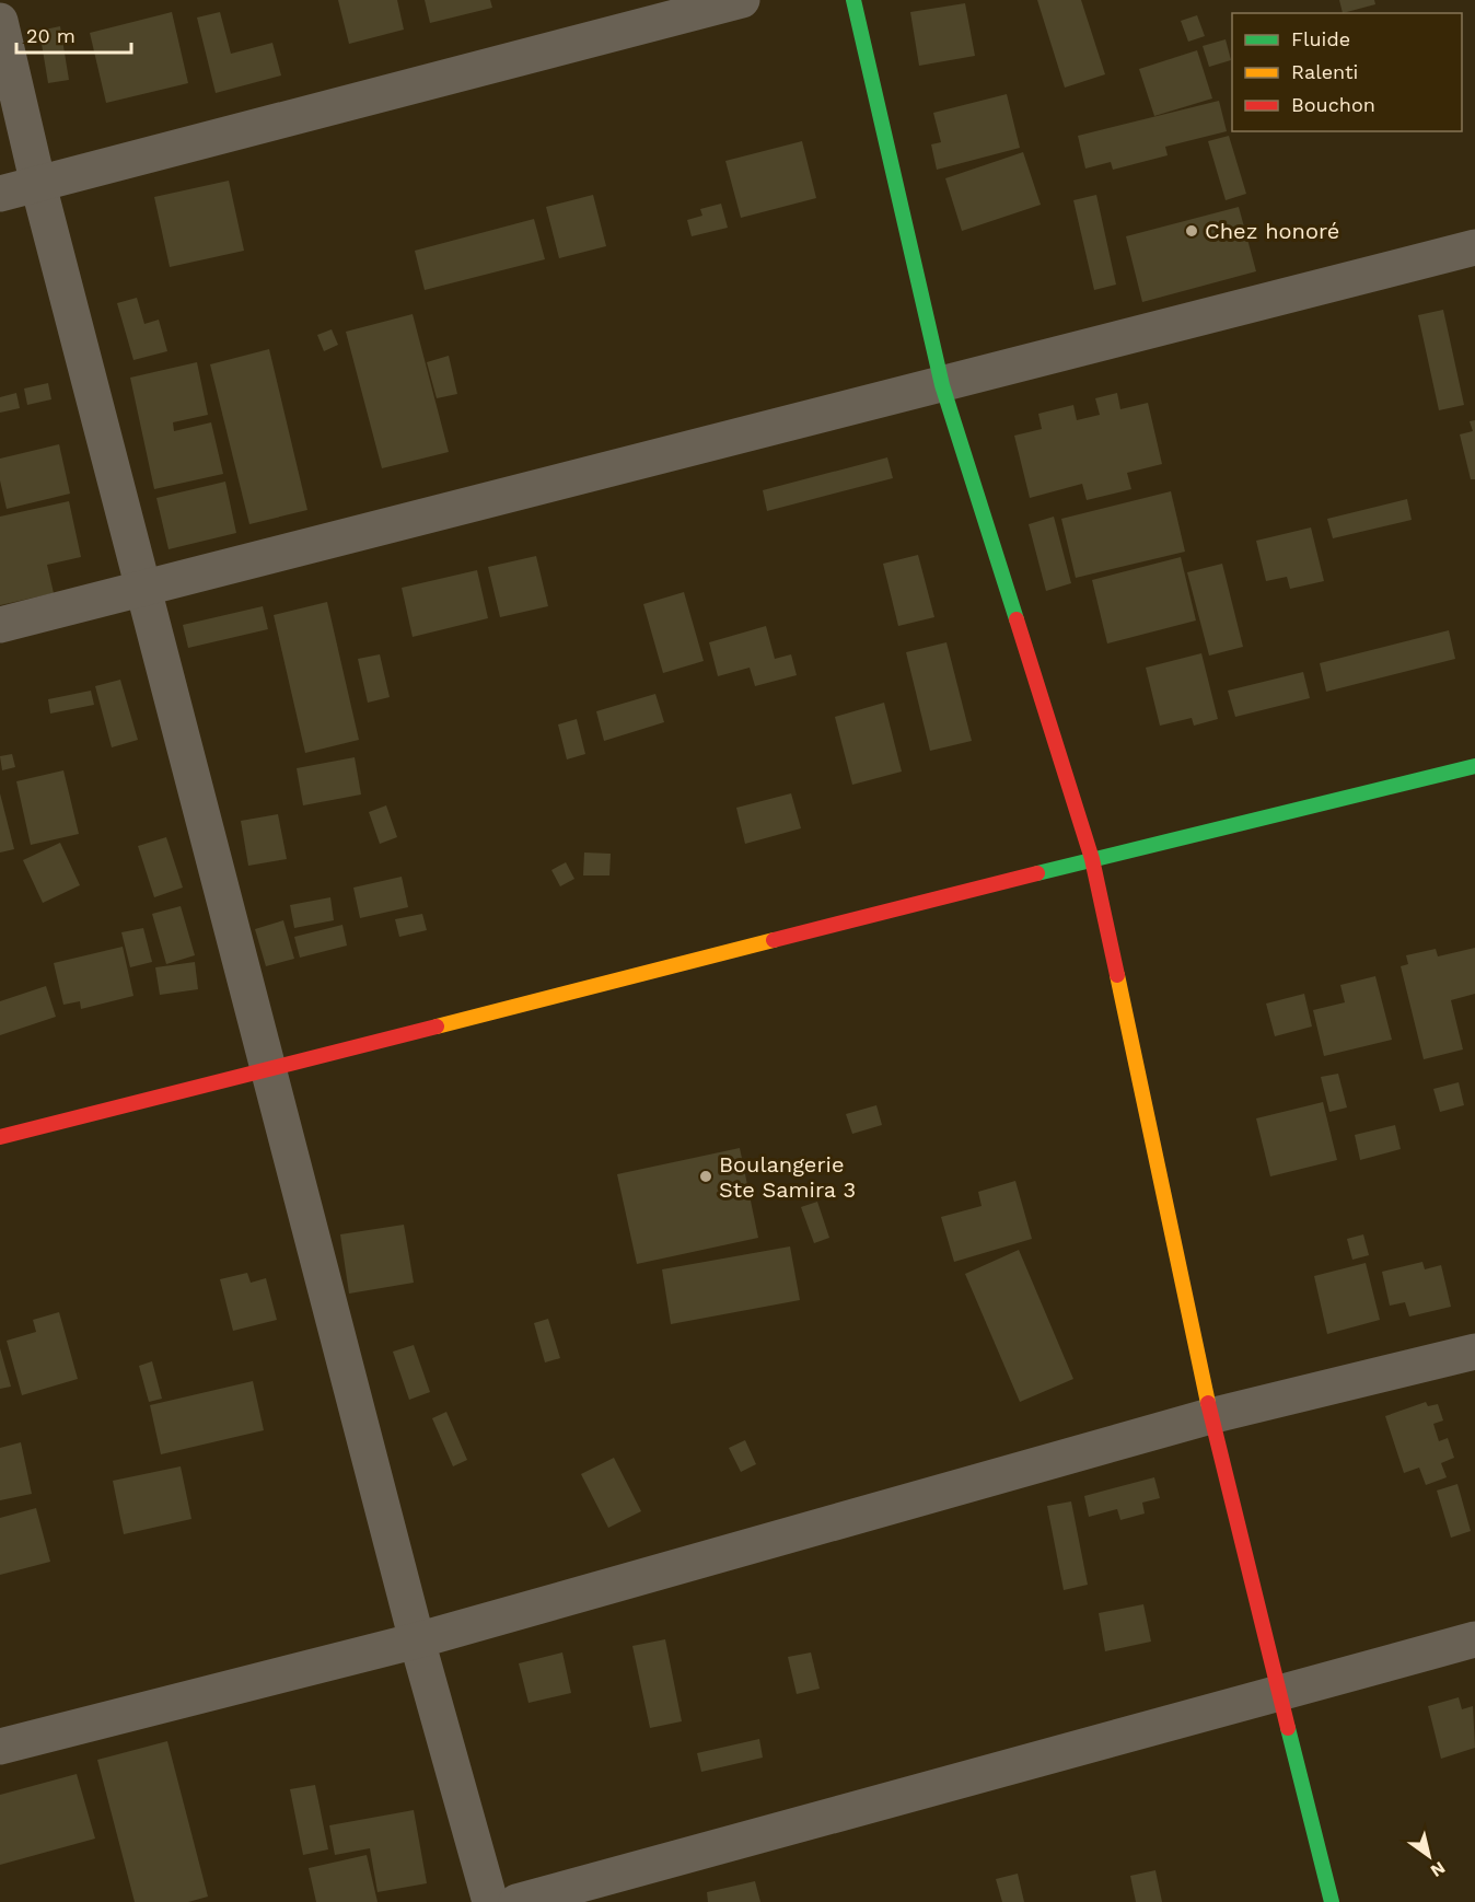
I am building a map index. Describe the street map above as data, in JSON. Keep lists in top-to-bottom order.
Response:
{
  "places": ["Chez honoré", "Boulangerie Ste Samira 3"],
  "legend": ["Fluide", "Ralenti", "Bouchon"],
  "scale_bar": "20 m",
  "north": "bottom right"
}
